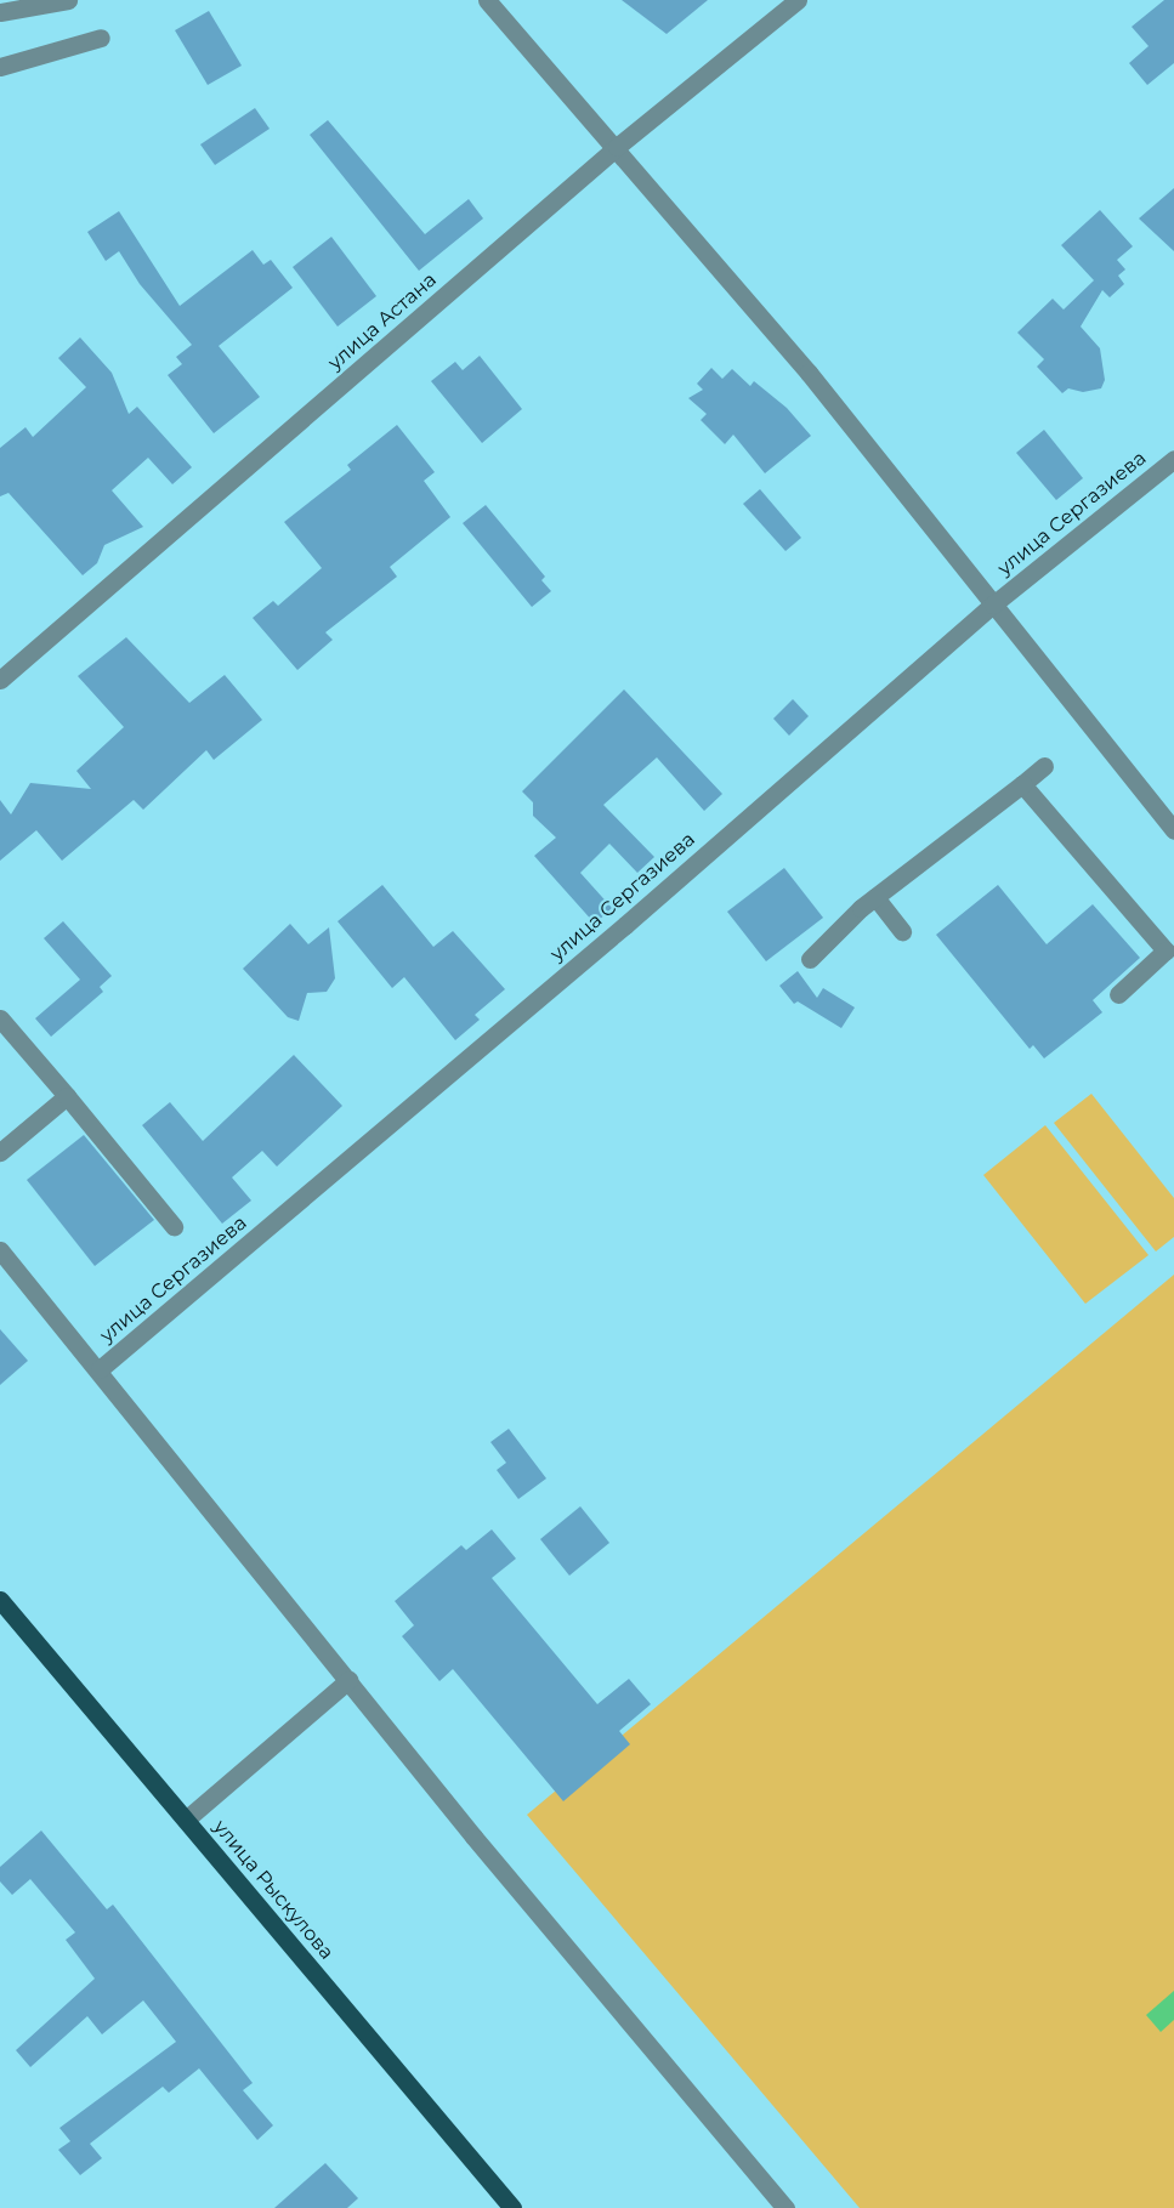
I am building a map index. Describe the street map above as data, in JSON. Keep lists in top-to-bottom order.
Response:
{
  "streets": {
    "main road": ["улица Рыскулова"],
    "street": ["улица Астана", "улица Сергазиева"]
  }
}
